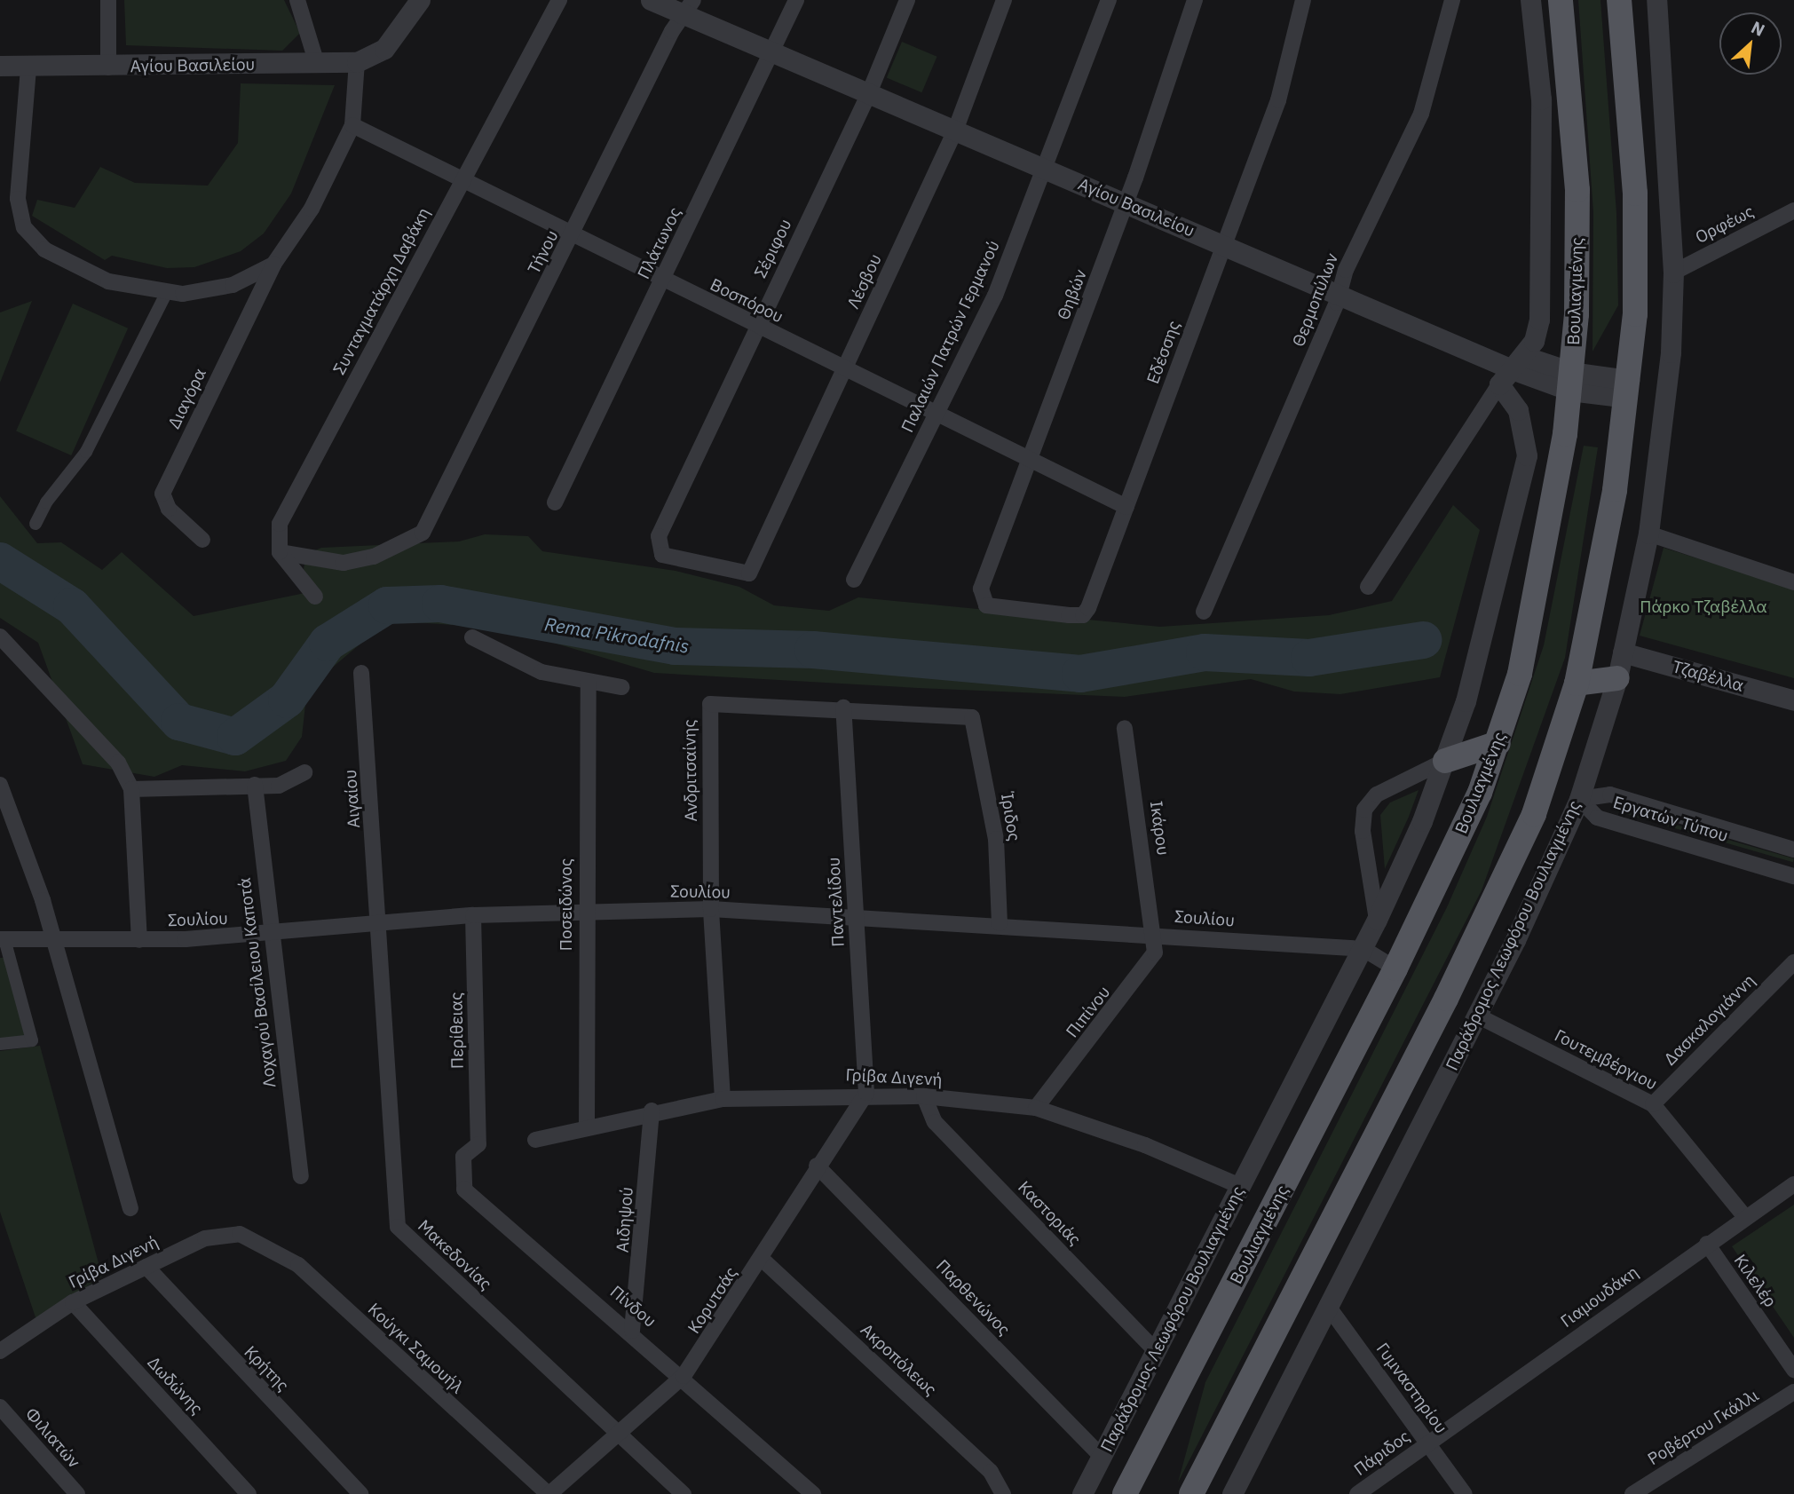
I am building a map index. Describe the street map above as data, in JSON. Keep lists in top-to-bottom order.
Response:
{
  "streets": {
    "main road": ["Βουλιαγμένης"],
    "street": [
      "Αγίου Βασιλείου",
      "Ορφέως",
      "Πλάτωνος",
      "Σέριφου",
      "Τήνου",
      "Λέσβου",
      "Συνταγματάρχη Δαβάκη",
      "Θηβών",
      "Θερμοπύλων",
      "Βοσπόρου",
      "Παλαιών Πατρών Γερμανού",
      "Εδέσσης",
      "Διαγόρα",
      "Τζαβέλλα",
      "Ανδριτσαίνης",
      "Αιγαίου",
      "Ίριδος",
      "Εργατών Τύπου",
      "Ικάρου",
      "Σουλίου",
      "Παντελίδου",
      "Ποσειδώνος",
      "Παράδρομος Λεωφόρου Βουλιαγμένης",
      "Λοχαγού Βασίλειου Καποτά",
      "Πιπίνου",
      "Δασκαλογιάννη",
      "Περίθειας",
      "Γουτεμβέργιου",
      "Γρίβα Διγενή",
      "Καστοριάς",
      "Αιδηψού",
      "Μακεδονίας",
      "Κιλελέρ",
      "Γιαμουδάκη",
      "Παρθενώνος",
      "Κορυτσάς",
      "Πίνδου",
      "Κούγκι Σαμουήλ",
      "Ακροπόλεως",
      "Κρήτης",
      "Δωδώνης",
      "Γυμναστηρίου",
      "Ροβέρτου Γκάλλι",
      "Φιλιατών",
      "Πάριδος"
    ]
  },
  "crossings": [
    ["Αγίου Βασιλείου", "Πλάτωνος"],
    ["Αγίου Βασιλείου", "Σέριφου"],
    ["Αγίου Βασιλείου", "Τήνου"],
    ["Αγίου Βασιλείου", "Λέσβου"],
    ["Αγίου Βασιλείου", "Βουλιαγμένης"],
    ["Αγίου Βασιλείου", "Θηβών"],
    ["Αγίου Βασιλείου", "Θερμοπύλων"],
    ["Αγίου Βασιλείου", "Παλαιών Πατρών Γερμανού"],
    ["Αγίου Βασιλείου", "Εδέσσης"],
    ["Αγίου Βασιλείου", "Παράδρομος Λεωφόρου Βουλιαγμένης"],
    ["Ορφέως", "Παράδρομος Λεωφόρου Βουλιαγμένης"],
    ["Πλάτωνος", "Βοσπόρου"],
    ["Σέριφου", "Λέσβου"],
    ["Σέριφου", "Βοσπόρου"],
    ["Τήνου", "Συνταγματάρχη Δαβάκη"],
    ["Τήνου", "Βοσπόρου"],
    ["Λέσβου", "Βοσπόρου"],
    ["Συνταγματάρχη Δαβάκη", "Βοσπόρου"],
    ["Βουλιαγμένης", "Σουλίου"],
    ["Θηβών", "Βοσπόρου"],
    ["Θηβών", "Εδέσσης"],
    ["Βοσπόρου", "Παλαιών Πατρών Γερμανού"],
    ["Βοσπόρου", "Εδέσσης"],
    ["Τζαβέλλα", "Παράδρομος Λεωφόρου Βουλιαγμένης"],
    ["Ανδριτσαίνης", "Ίριδος"],
    ["Ανδριτσαίνης", "Σουλίου"],
    ["Ανδριτσαίνης", "Παντελίδου"],
    ["Ανδριτσαίνης", "Γρίβα Διγενή"],
    ["Αιγαίου", "Σουλίου"],
    ["Αιγαίου", "Μακεδονίας"],
    ["Ίριδος", "Σουλίου"],
    ["Εργατών Τύπου", "Παράδρομος Λεωφόρου Βουλιαγμένης"],
    ["Ικάρου", "Σουλίου"],
    ["Ικάρου", "Πιπίνου"],
    ["Σουλίου", "Παντελίδου"],
    ["Σουλίου", "Ποσειδώνος"],
    ["Σουλίου", "Παράδρομος Λεωφόρου Βουλιαγμένης"],
    ["Σουλίου", "Λοχαγού Βασίλειου Καποτά"],
    ["Σουλίου", "Πιπίνου"],
    ["Σουλίου", "Περίθειας"],
    ["Σουλίου", "Μακεδονίας"],
    ["Παντελίδου", "Γρίβα Διγενή"],
    ["Παντελίδου", "Κορυτσάς"],
    ["Ποσειδώνος", "Γρίβα Διγενή"],
    ["Παράδρομος Λεωφόρου Βουλιαγμένης", "Γουτεμβέργιου"],
    ["Παράδρομος Λεωφόρου Βουλιαγμένης", "Γρίβα Διγενή"],
    ["Παράδρομος Λεωφόρου Βουλιαγμένης", "Καστοριάς"],
    ["Παράδρομος Λεωφόρου Βουλιαγμένης", "Παρθενώνος"],
    ["Παράδρομος Λεωφόρου Βουλιαγμένης", "Γυμναστηρίου"],
    ["Πιπίνου", "Γρίβα Διγενή"],
    ["Δασκαλογιάννη", "Γουτεμβέργιου"],
    ["Περίθειας", "Πίνδου"],
    ["Γουτεμβέργιου", "Γιαμουδάκη"],
    ["Γρίβα Διγενή", "Καστοριάς"],
    ["Γρίβα Διγενή", "Αιδηψού"],
    ["Γρίβα Διγενή", "Κορυτσάς"],
    ["Γρίβα Διγενή", "Κούγκι Σαμουήλ"],
    ["Γρίβα Διγενή", "Κρήτης"],
    ["Γρίβα Διγενή", "Δωδώνης"],
    ["Αιδηψού", "Πίνδου"],
    ["Μακεδονίας", "Κορυτσάς"],
    ["Κιλελέρ", "Γιαμουδάκη"],
    ["Γιαμουδάκη", "Γυμναστηρίου"],
    ["Γιαμουδάκη", "Πάριδος"],
    ["Παρθενώνος", "Κορυτσάς"],
    ["Κορυτσάς", "Πίνδου"],
    ["Κορυτσάς", "Κούγκι Σαμουήλ"],
    ["Κορυτσάς", "Ακροπόλεως"],
    ["Γυμναστηρίου", "Πάριδος"]
  ],
  "water": ["Rema Pikrodafnis"],
  "parks": ["Πάρκο Τζαβέλλα"],
  "north": "top right"
}
